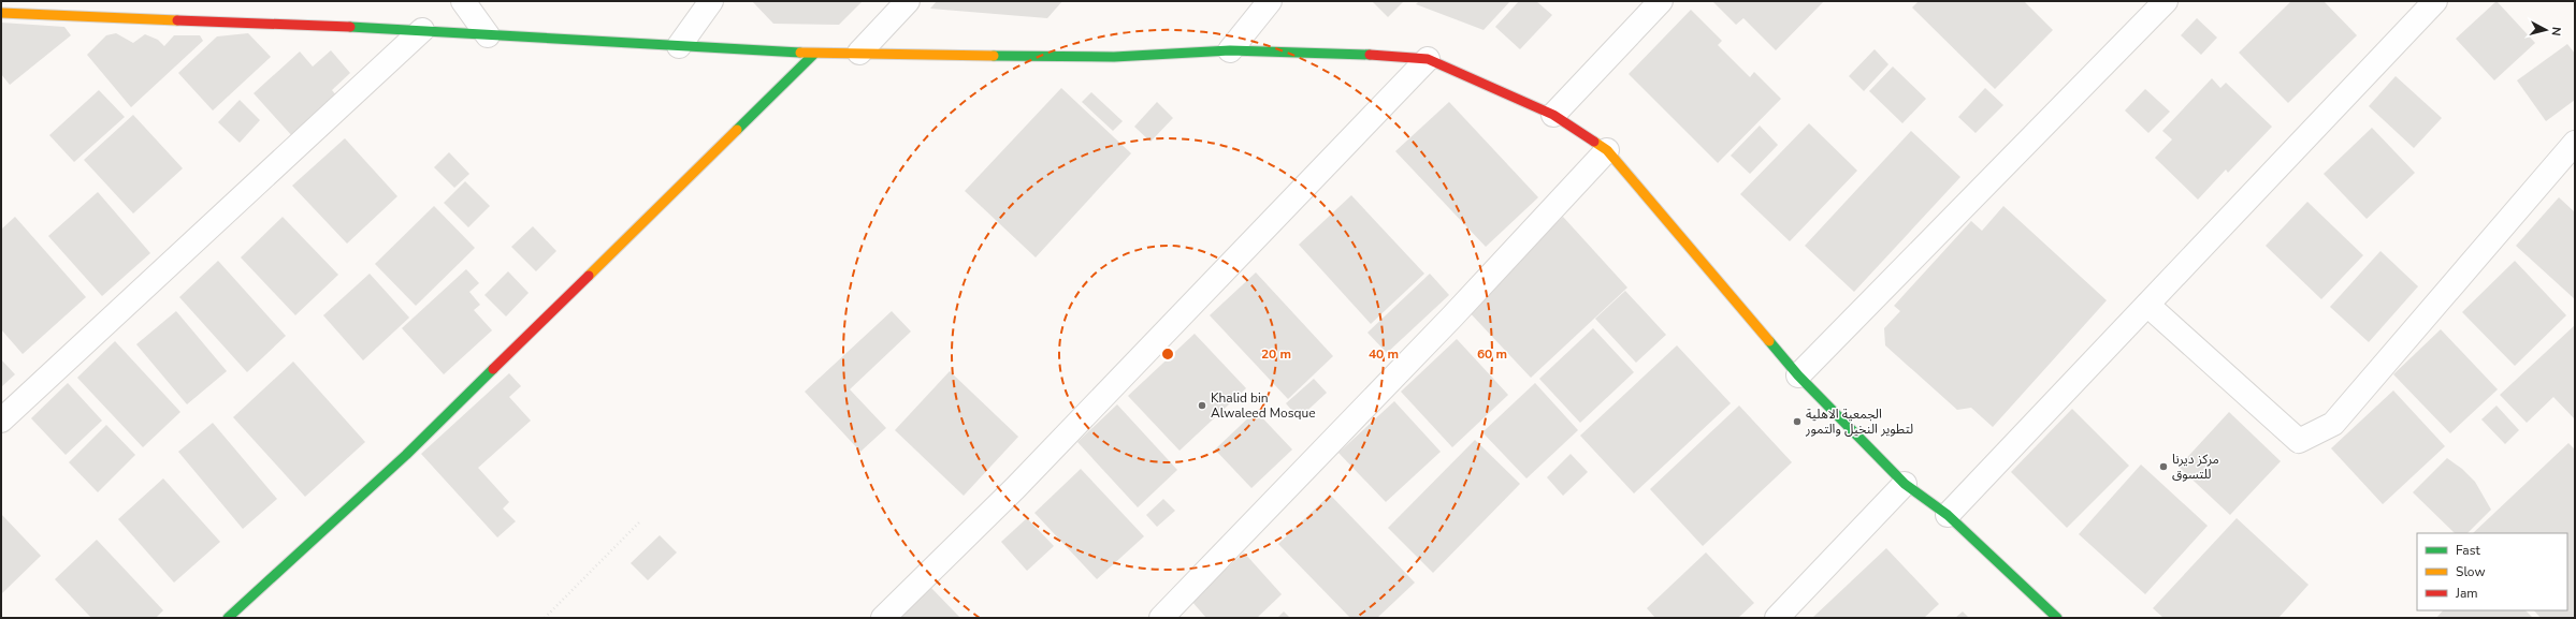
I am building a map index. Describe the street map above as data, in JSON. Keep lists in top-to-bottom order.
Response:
{
  "places": ["Khalid bin Alwaleed Mosque", "الجمعية الاهلية لتطوير النخيل والتمور", "مركز ديرنا للتسوق"],
  "legend": ["Fast", "Slow", "Jam"],
  "north": "right",
  "rings": ["20 m", "40 m", "60 m"]
}
